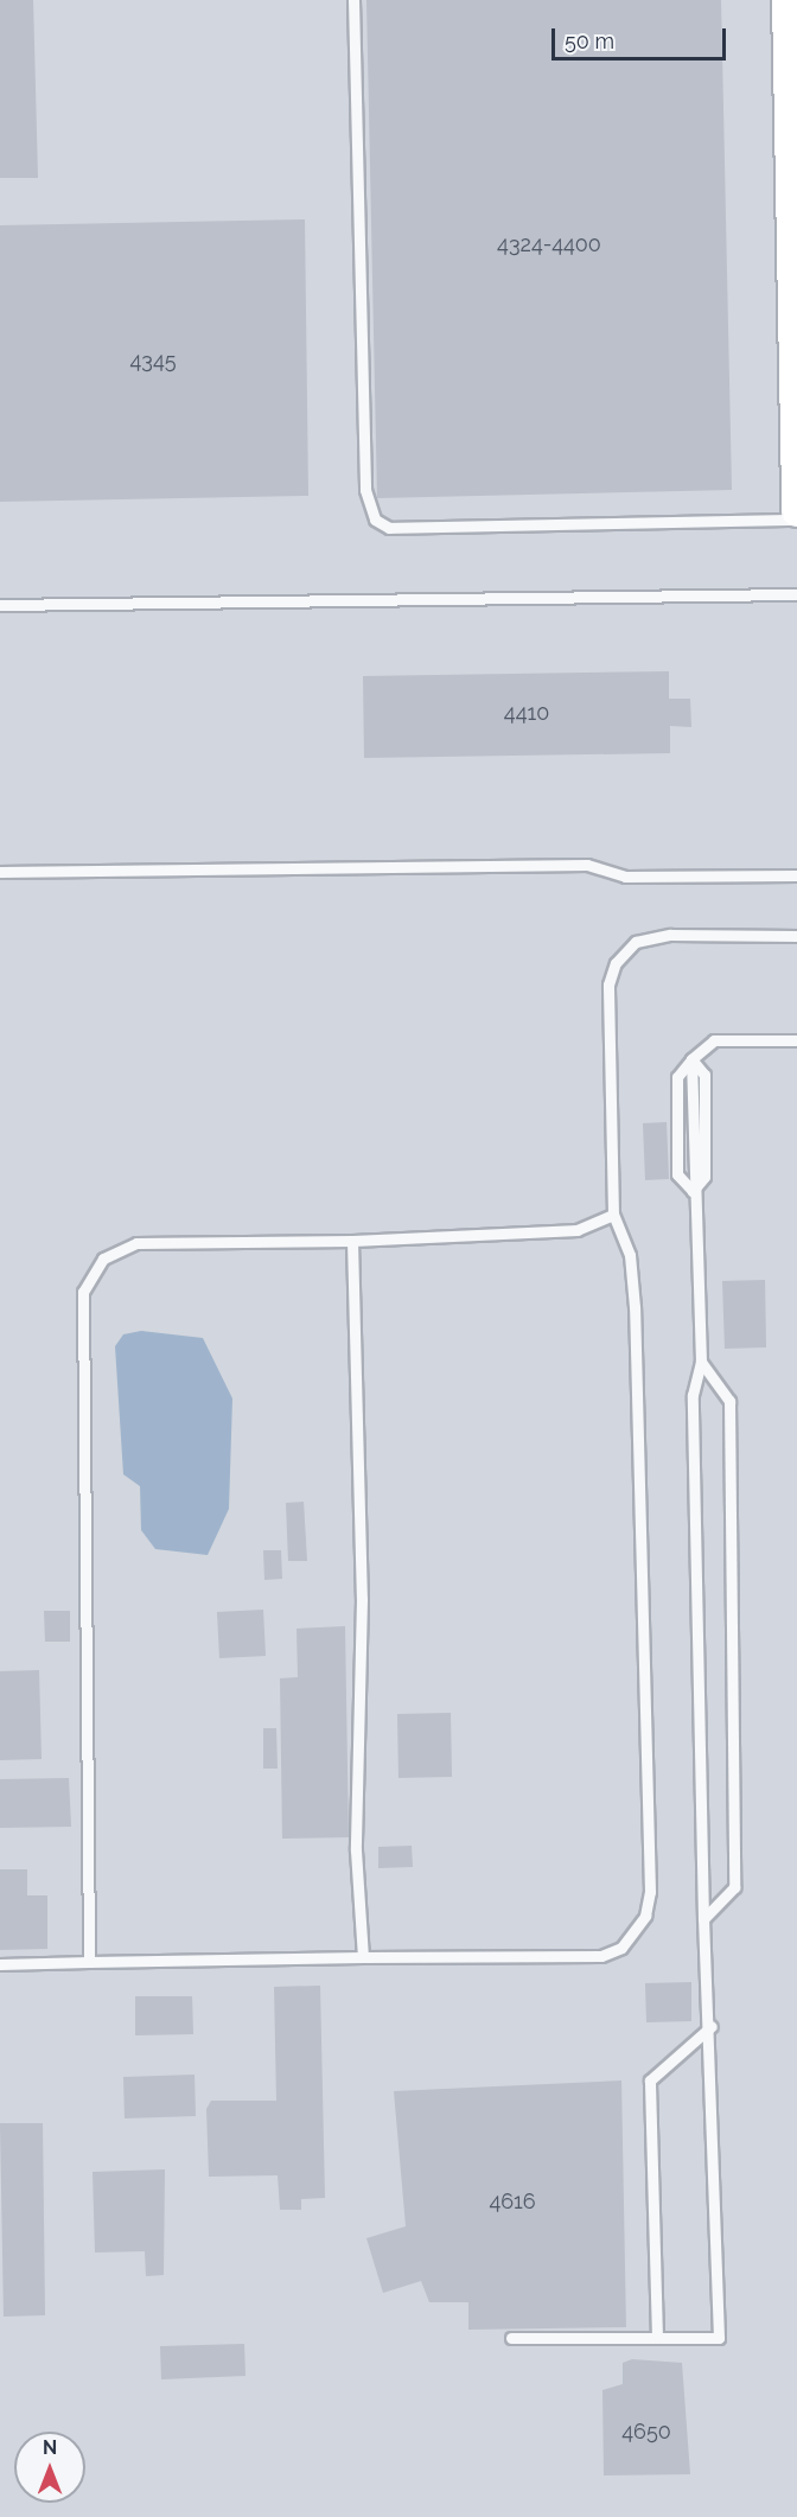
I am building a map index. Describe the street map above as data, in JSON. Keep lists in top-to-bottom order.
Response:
{
  "house_numbers": [
    "4324-4400",
    "4345",
    "4410",
    "4616",
    "4650"
  ],
  "scale_bar": "50 m",
  "north": "top"
}
